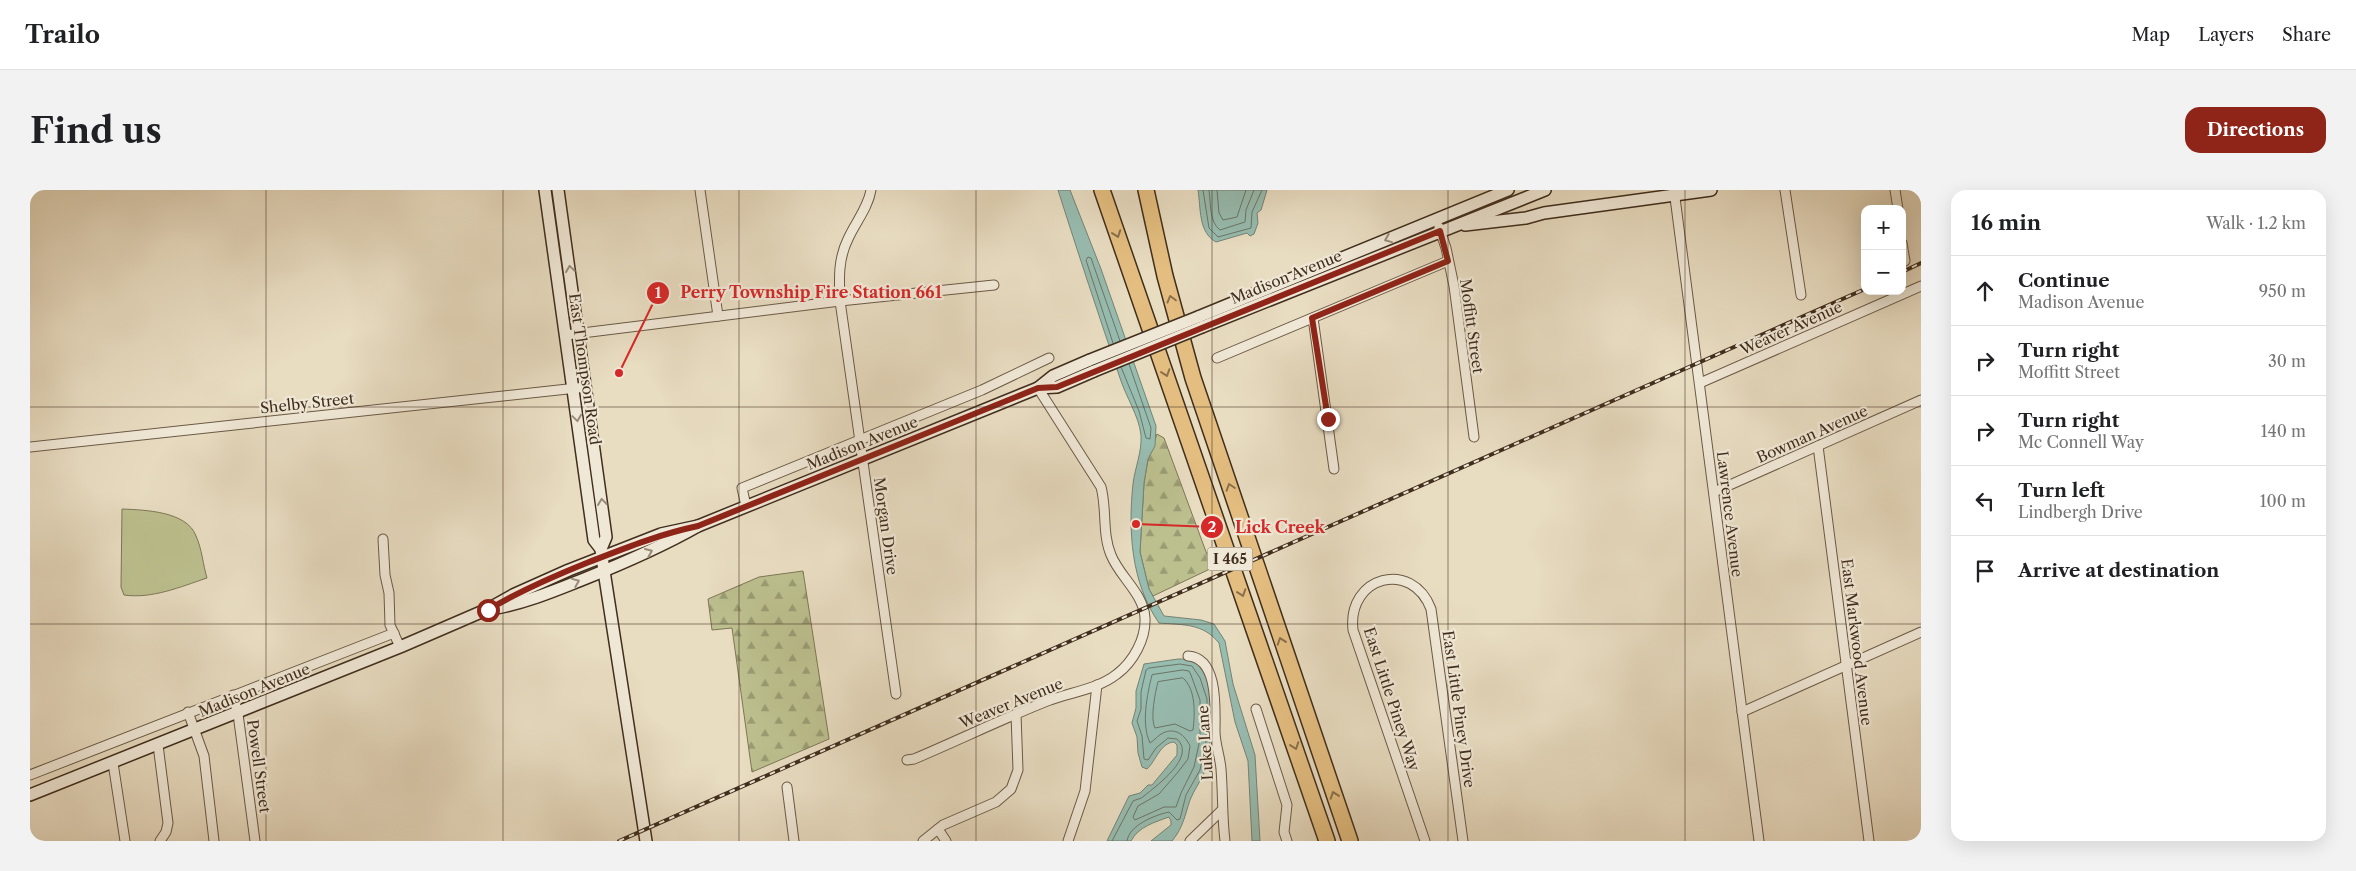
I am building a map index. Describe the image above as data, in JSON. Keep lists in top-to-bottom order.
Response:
{
  "streets": {
    "highway": ["I 465"],
    "main road": ["Madison Avenue", "East Thompson Road"],
    "street": [
      "Moffitt Street",
      "Weaver Avenue",
      "Shelby Street",
      "Bowman Avenue",
      "Lawrence Avenue",
      "Morgan Drive",
      "East Markwood Avenue",
      "East Little Piney Way",
      "East Little Piney Drive",
      "Luke Lane",
      "Powell Street"
    ]
  },
  "crossings": [
    ["Madison Avenue", "Moffitt Street"],
    ["Madison Avenue", "Weaver Avenue"],
    ["Madison Avenue", "East Thompson Road"],
    ["Madison Avenue", "Morgan Drive"],
    ["Madison Avenue", "Powell Street"],
    ["Weaver Avenue", "Lawrence Avenue"],
    ["East Thompson Road", "Shelby Street"],
    ["Bowman Avenue", "Lawrence Avenue"],
    ["Bowman Avenue", "East Markwood Avenue"],
    ["East Little Piney Way", "East Little Piney Drive"]
  ],
  "places": ["Perry Township Fire Station 661", "Lick Creek"],
  "page": {
    "header": "Trailo",
    "nav": ["Map", "Layers", "Share"],
    "buttons": "Directions",
    "title": "Find us",
    "heading": ["16 min", "Walk · 1.2 km"],
    "map_buttons": ["+", "−"],
    "list": [
      ["Continue", "Madison Avenue", "950 m"],
      ["Turn right", "Moffitt Street", "30 m"],
      ["Turn right", "Mc Connell Way", "140 m"],
      ["Turn left", "Lindbergh Drive", "100 m"],
      "Arrive at destination"
    ]
  }
}
